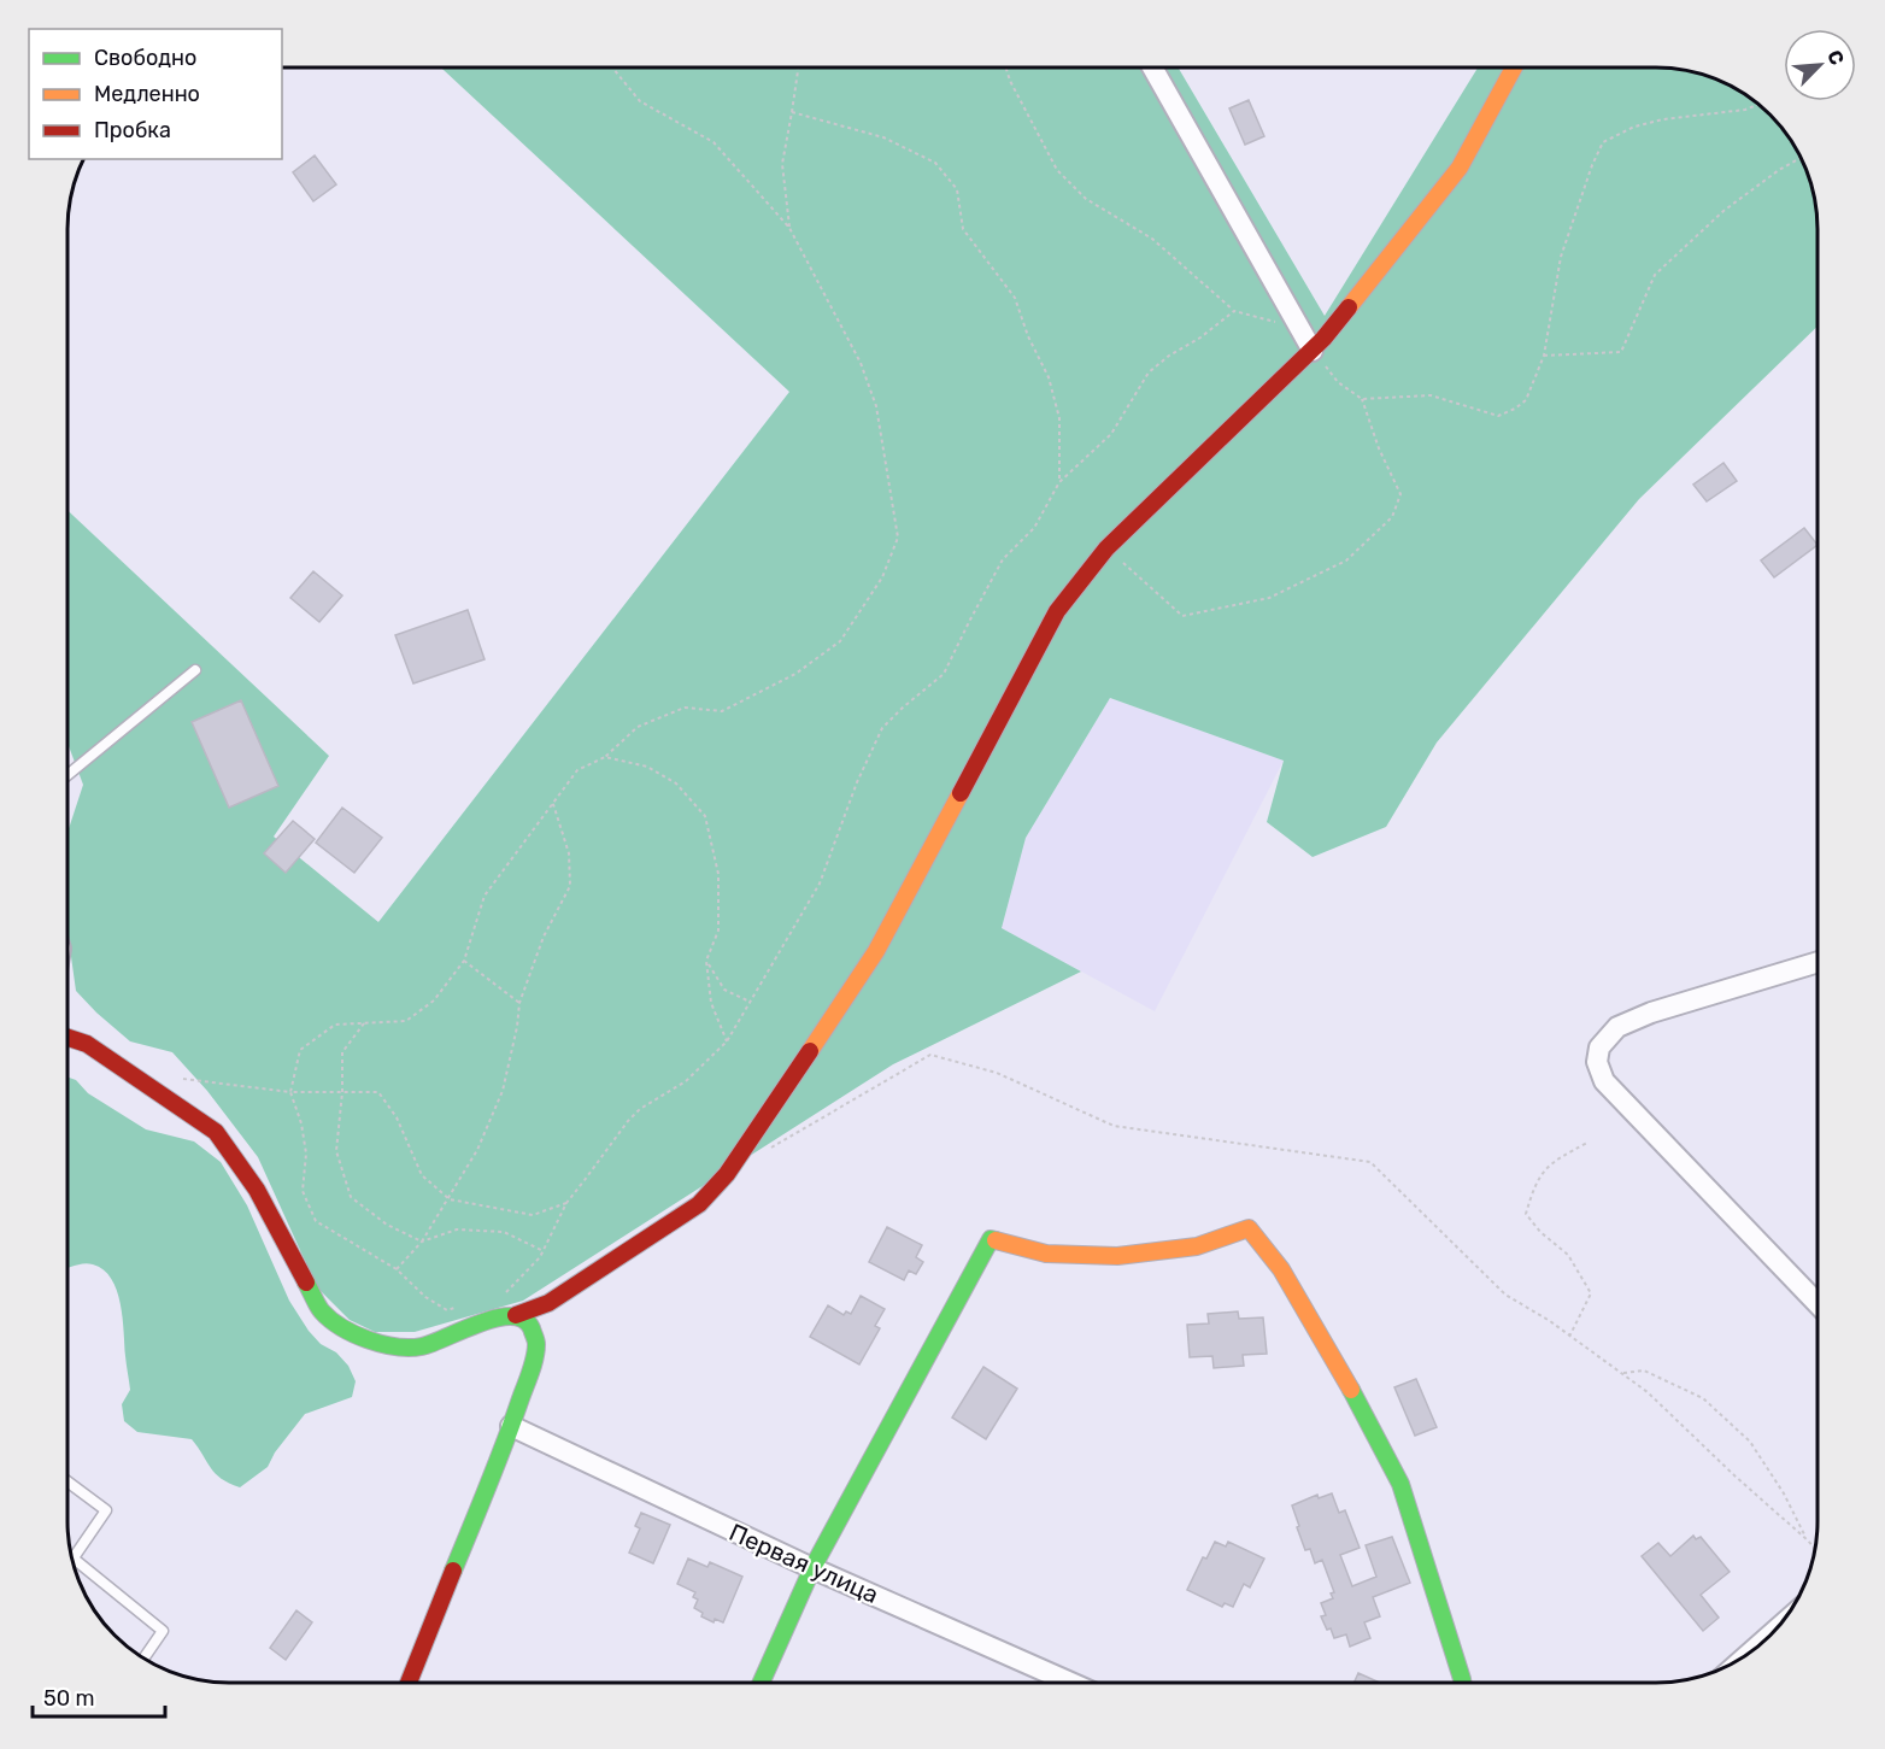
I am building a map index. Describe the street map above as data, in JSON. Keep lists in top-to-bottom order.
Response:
{
  "streets": {
    "street": ["Первая улица"]
  },
  "legend": ["Свободно", "Медленно", "Пробка"],
  "scale_bar": "50 m",
  "north": "top right"
}
